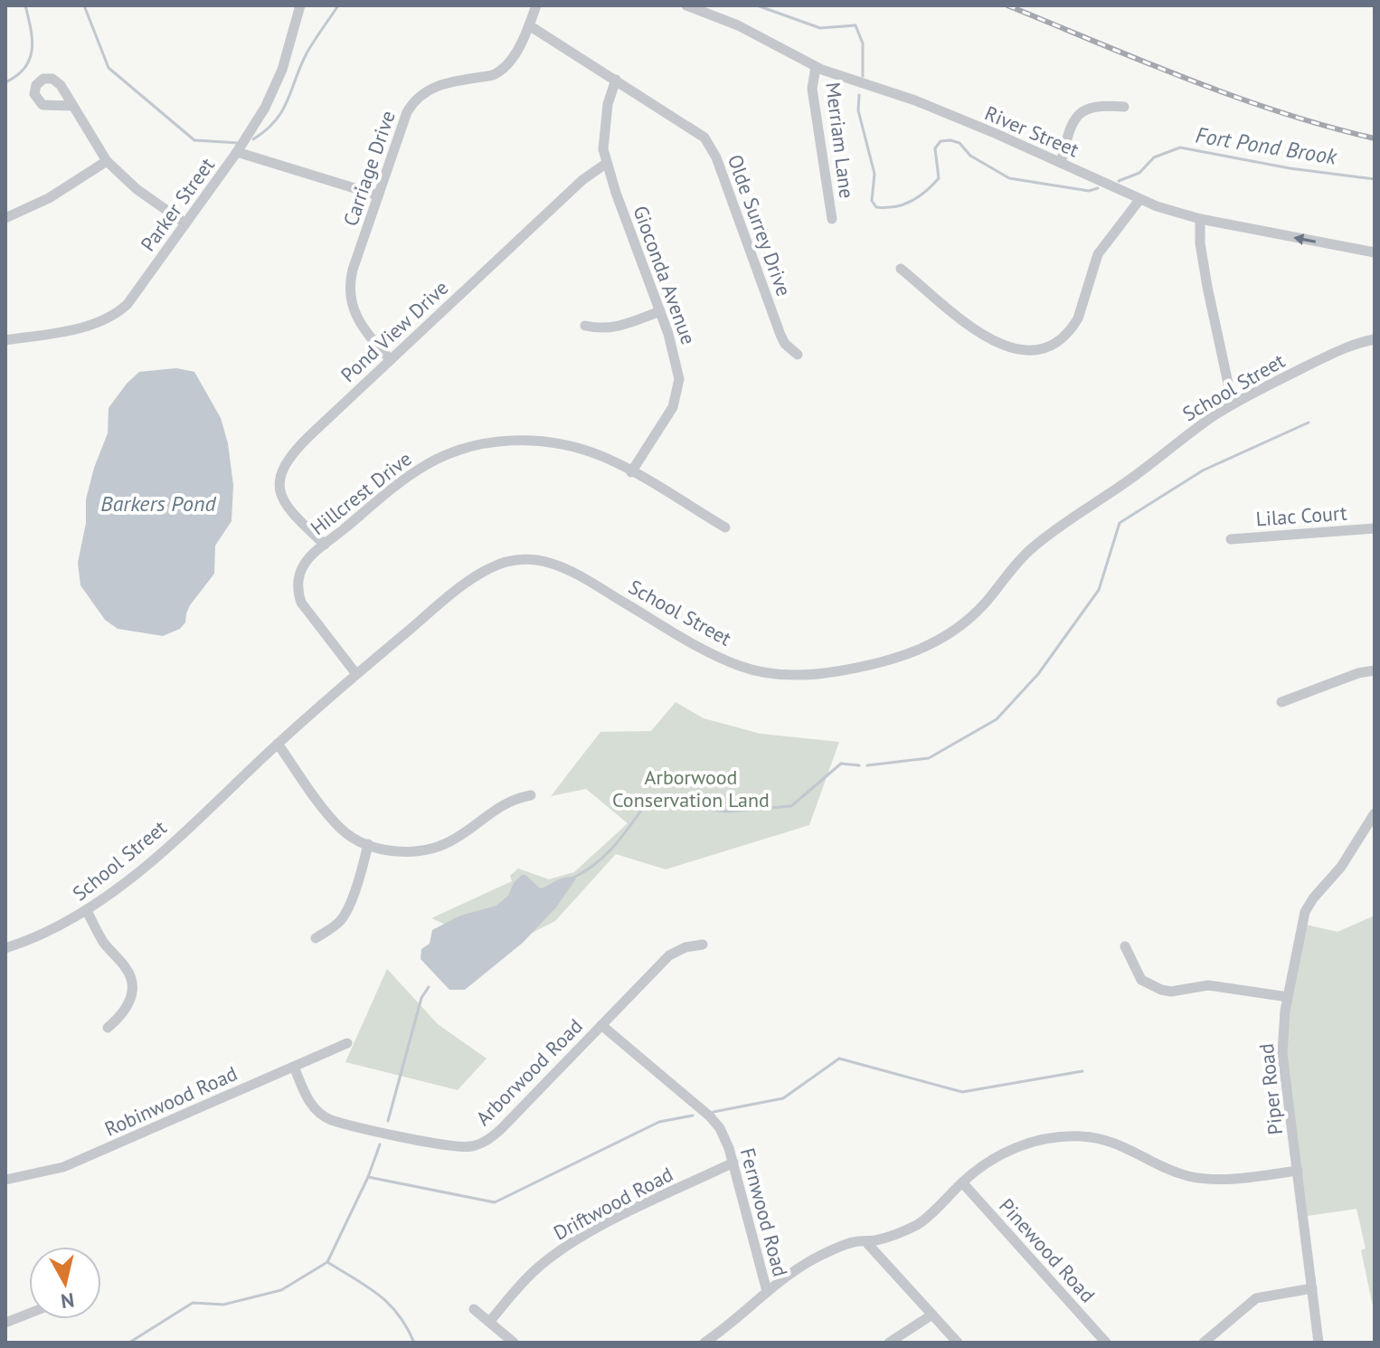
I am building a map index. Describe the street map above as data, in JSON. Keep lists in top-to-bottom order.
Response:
{
  "streets": {
    "street": [
      "River Street",
      "Merriam Lane",
      "Carriage Drive",
      "Parker Street",
      "Olde Surrey Drive",
      "Gioconda Avenue",
      "Pond View Drive",
      "School Street",
      "Hillcrest Drive",
      "Lilac Court",
      "Arborwood Road",
      "Piper Road",
      "Robinwood Road",
      "Driftwood Road",
      "Fernwood Road",
      "Pinewood Road"
    ]
  },
  "crossings": [
    ["River Street", "Merriam Lane"],
    ["Carriage Drive", "Olde Surrey Drive"],
    ["Carriage Drive", "Pond View Drive"],
    ["Olde Surrey Drive", "Gioconda Avenue"],
    ["Gioconda Avenue", "Pond View Drive"],
    ["Gioconda Avenue", "Hillcrest Drive"],
    ["Pond View Drive", "Hillcrest Drive"],
    ["School Street", "Hillcrest Drive"],
    ["Arborwood Road", "Robinwood Road"],
    ["Arborwood Road", "Fernwood Road"],
    ["Driftwood Road", "Fernwood Road"]
  ],
  "water": ["Fort Pond Brook", "Barkers Pond"],
  "parks": ["Arborwood Conservation Land"],
  "north": "bottom"
}
